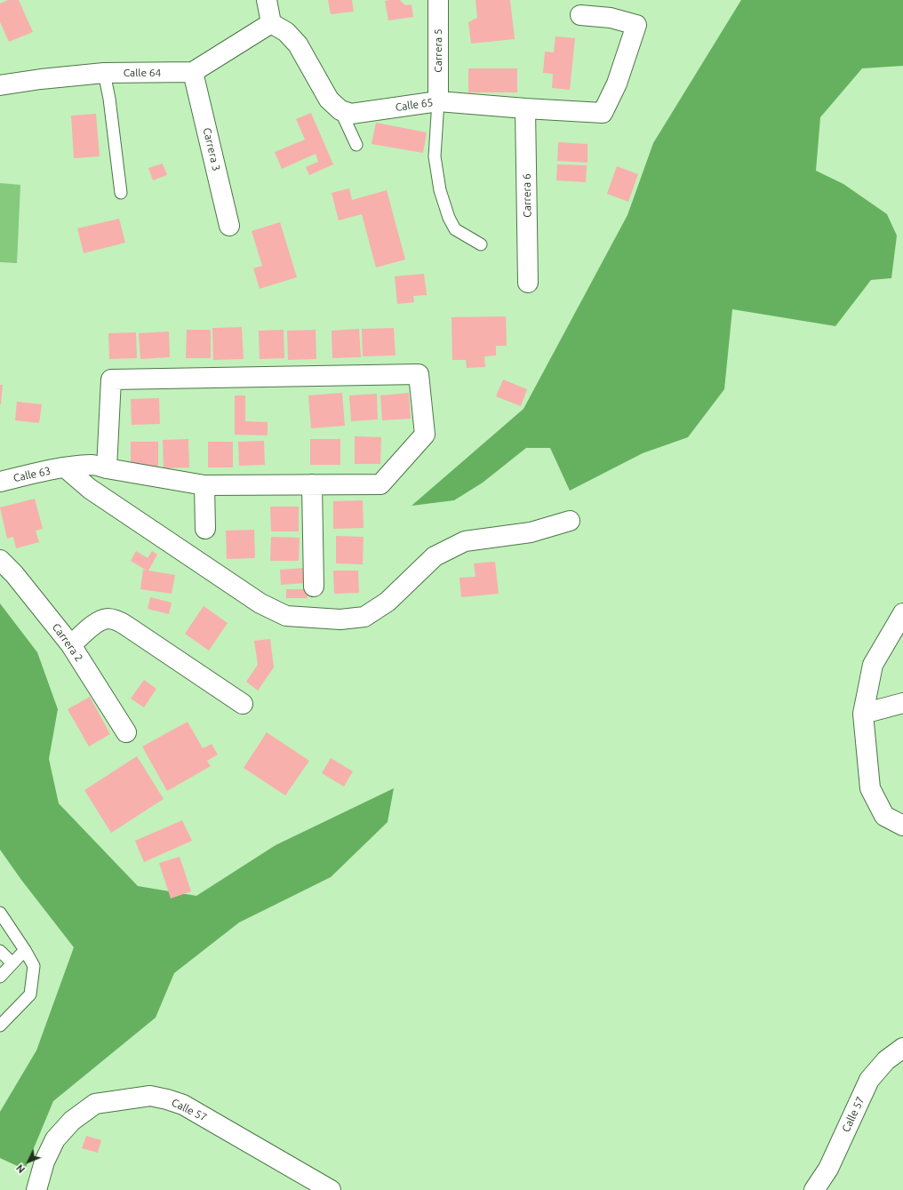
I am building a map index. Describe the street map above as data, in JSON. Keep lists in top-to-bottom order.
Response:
{
  "streets": {
    "street": [
      "Carrera 5",
      "Calle 64",
      "Calle 65",
      "Carrera 3",
      "Carrera 6",
      "Calle 63",
      "Carrera 2",
      "Calle 57"
    ]
  },
  "crossings": [
    ["Carrera 5", "Calle 65"],
    ["Calle 64", "Carrera 3"],
    ["Calle 65", "Carrera 6"]
  ],
  "north": "bottom left"
}
